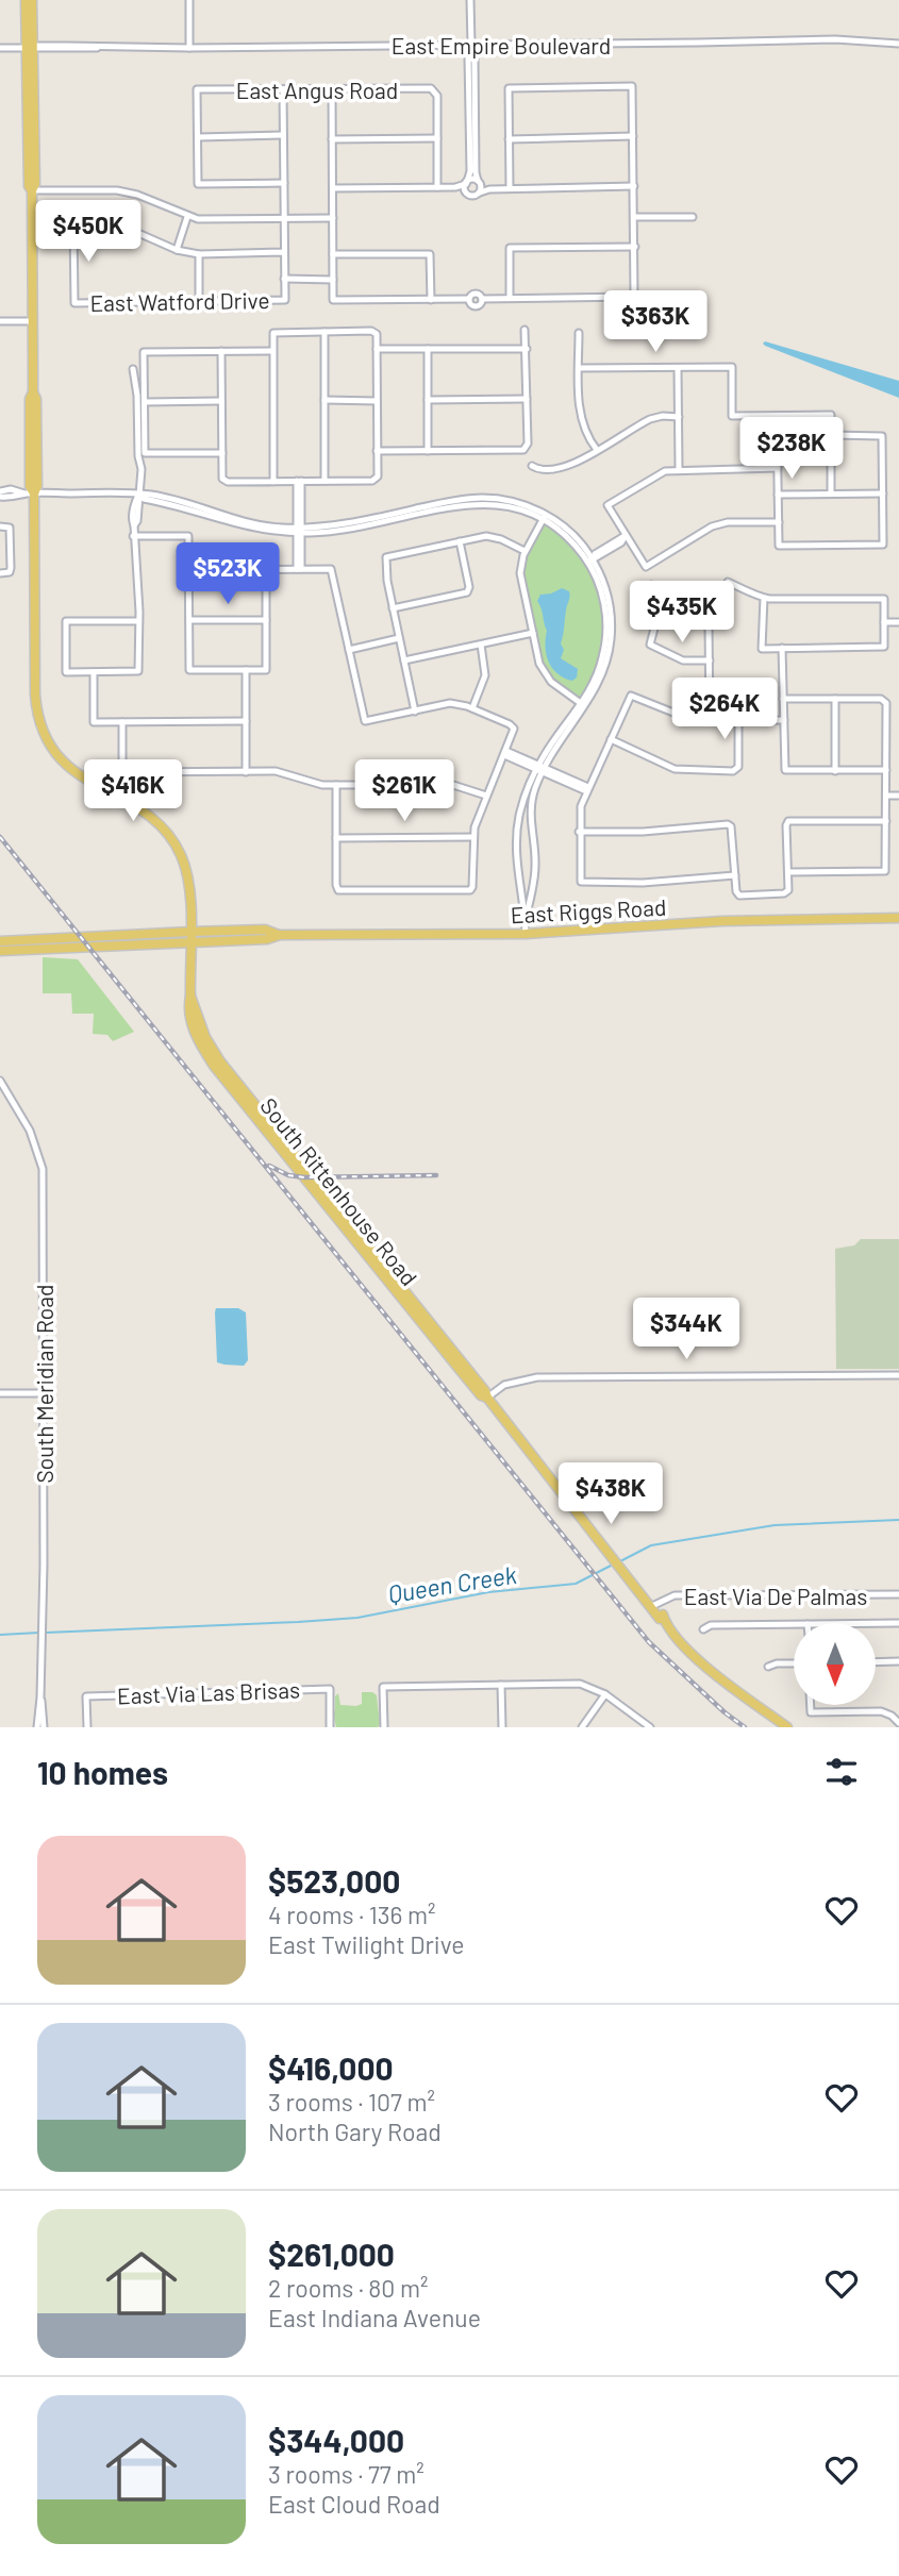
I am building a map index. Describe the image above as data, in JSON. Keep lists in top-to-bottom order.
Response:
{
  "streets": {
    "main road": ["East Riggs Road", "South Rittenhouse Road"],
    "street": [
      "East Empire Boulevard",
      "East Angus Road",
      "East Watford Drive",
      "South Meridian Road",
      "East Via De Palmas",
      "East Via Las Brisas"
    ]
  },
  "crossings": [
    ["East Riggs Road", "South Rittenhouse Road"],
    ["South Rittenhouse Road", "East Via De Palmas"]
  ],
  "water": ["Queen Creek"],
  "north": "bottom",
  "page": {
    "price": [
      "$450K",
      "$363K",
      "$238K",
      "$523K",
      "$435K",
      "$264K",
      "$416K",
      "$261K",
      "$344K",
      "$438K"
    ],
    "heading": "10 homes",
    "list": [
      {
        "name": "$523,000",
        "note": "4 rooms · 136 m² · East Twilight Drive"
      },
      {
        "name": "$416,000",
        "note": "3 rooms · 107 m² · North Gary Road"
      },
      {
        "name": "$261,000",
        "note": "2 rooms · 80 m² · East Indiana Avenue"
      },
      {
        "name": "$344,000",
        "note": "3 rooms · 77 m² · East Cloud Road"
      }
    ]
  }
}
